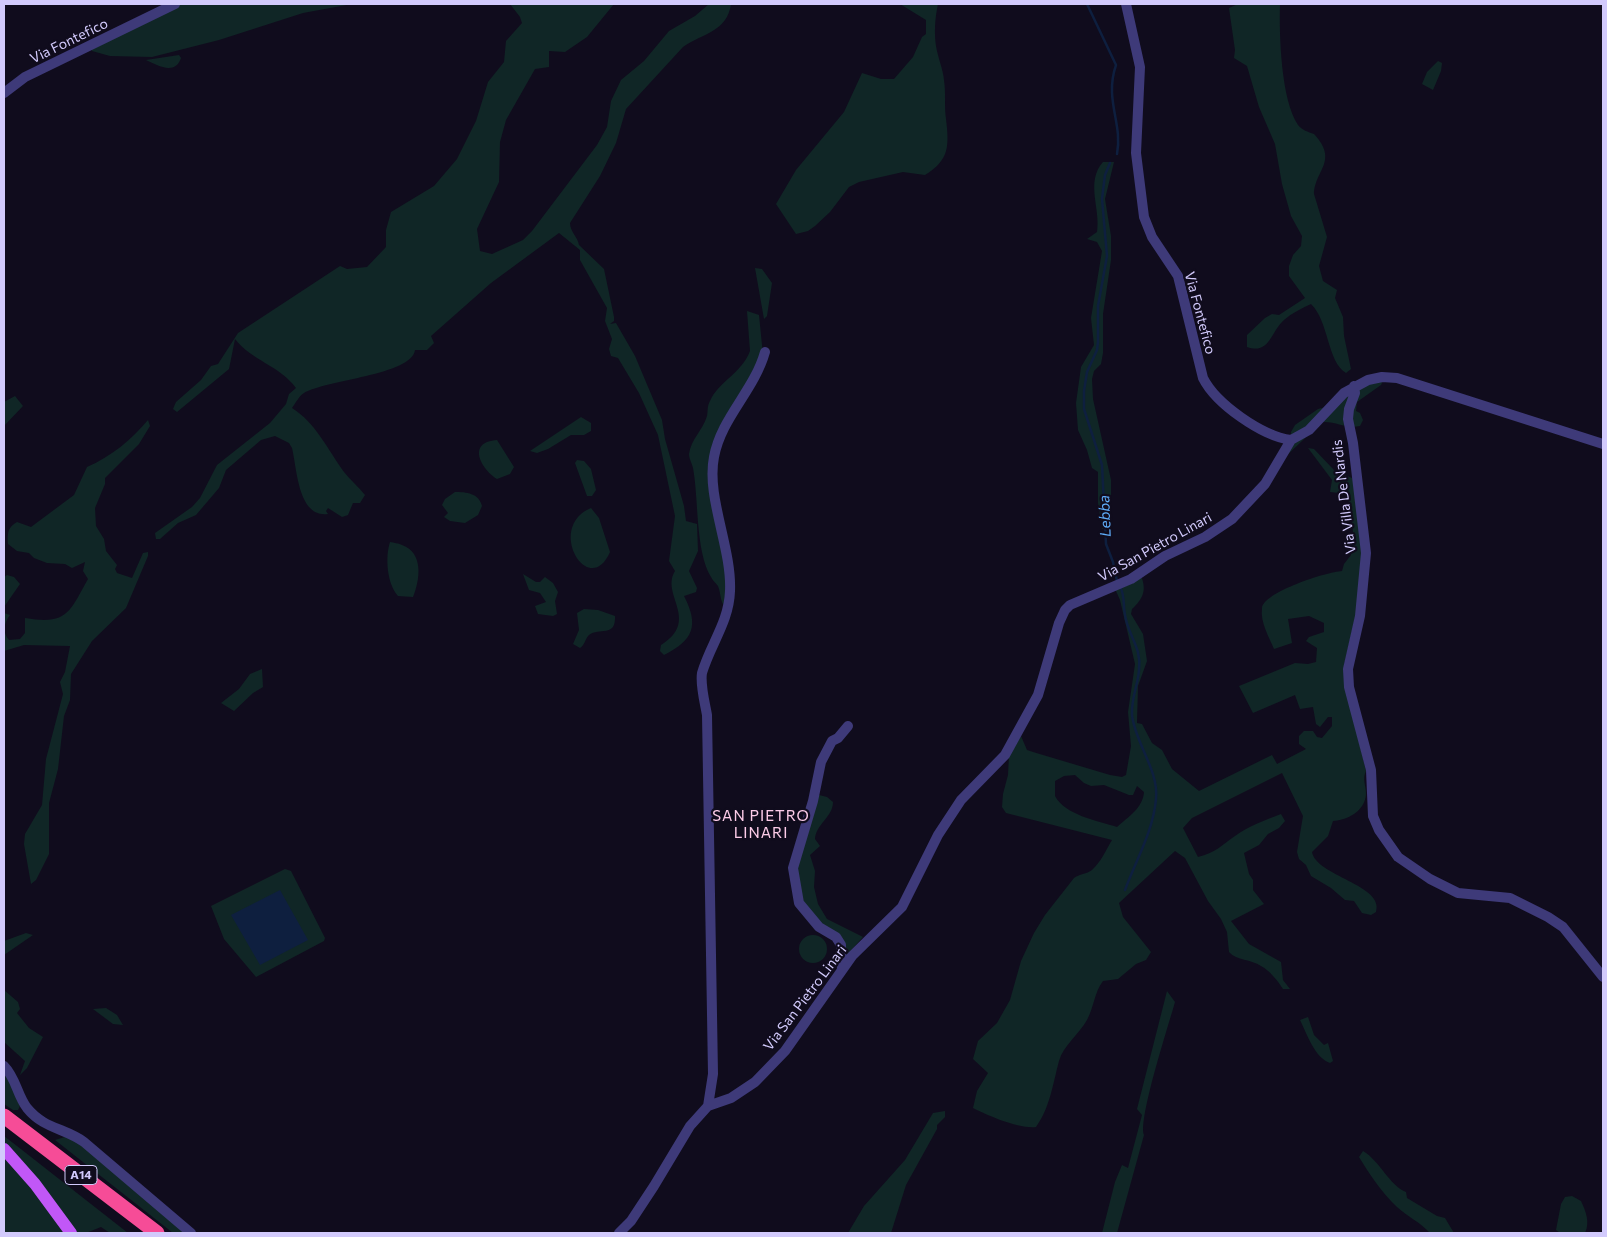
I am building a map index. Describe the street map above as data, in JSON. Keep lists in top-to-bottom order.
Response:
{
  "streets": {
    "highway": ["A14"],
    "street": ["Via Fontefico", "Via Villa De Nardis", "Via San Pietro Linari"]
  },
  "crossings": [
    ["Via Fontefico", "Via San Pietro Linari"],
    ["Via Villa De Nardis", "Via San Pietro Linari"]
  ],
  "districts": ["SAN PIETRO LINARI"],
  "water": ["Lebba"]
}
